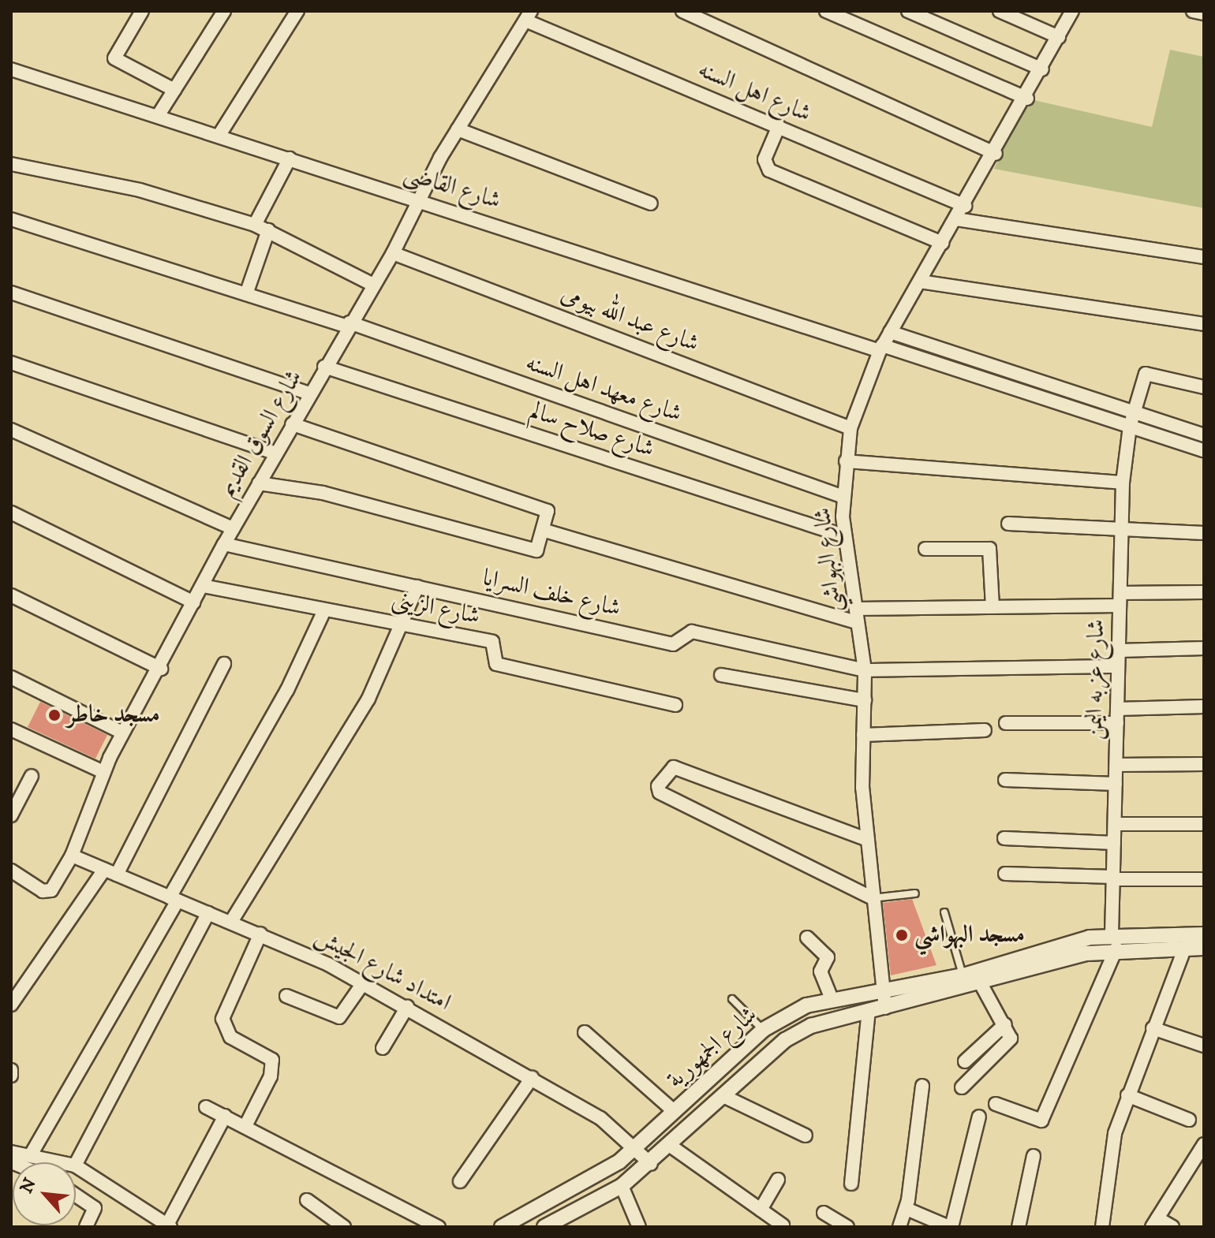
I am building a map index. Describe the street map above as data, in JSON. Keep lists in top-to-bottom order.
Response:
{
  "streets": {
    "street": [
      "شارع اهل السنه",
      "شارع القاضى",
      "شارع عبد الله بيومى",
      "شارع معهد اهل السنه",
      "شارع صلاح سالم",
      "شارع السوق القديم",
      "شارع البهواشي",
      "شارع خلف السرايا",
      "شارع الزينى",
      "شارع عزبه اليمن",
      "امتداد شارع الجيش",
      "شارع الجمهورية"
    ]
  },
  "crossings": [
    ["شارع اهل السنه", "شارع السوق القديم"],
    ["شارع اهل السنه", "شارع البهواشي"],
    ["شارع القاضى", "شارع السوق القديم"],
    ["شارع القاضى", "شارع البهواشي"],
    ["شارع القاضى", "شارع عزبه اليمن"],
    ["شارع عبد الله بيومى", "شارع السوق القديم"],
    ["شارع عبد الله بيومى", "شارع البهواشي"],
    ["شارع معهد اهل السنه", "شارع السوق القديم"],
    ["شارع معهد اهل السنه", "شارع البهواشي"],
    ["شارع صلاح سالم", "شارع السوق القديم"],
    ["شارع صلاح سالم", "شارع البهواشي"],
    ["شارع السوق القديم", "شارع خلف السرايا"],
    ["شارع السوق القديم", "شارع الزينى"],
    ["شارع السوق القديم", "امتداد شارع الجيش"],
    ["شارع البهواشي", "شارع خلف السرايا"],
    ["شارع البهواشي", "شارع الجمهورية"],
    ["شارع خلف السرايا", "شارع عزبه اليمن"],
    ["شارع عزبه اليمن", "شارع الجمهورية"],
    ["امتداد شارع الجيش", "شارع الجمهورية"]
  ],
  "places": ["مسجد خاطر", "مسجد البهواشي"],
  "north": "top left"
}
